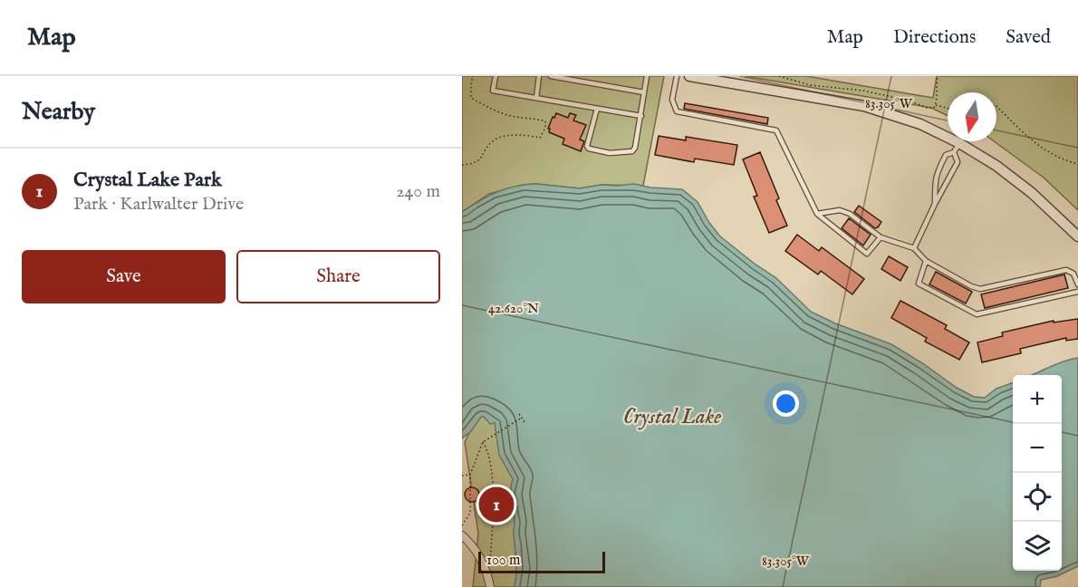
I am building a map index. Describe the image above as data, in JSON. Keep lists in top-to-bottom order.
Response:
{
  "water": ["Crystal Lake"],
  "scale_bar": "100 m",
  "north": "bottom",
  "page": {
    "header": "Map",
    "nav": ["Map", "Directions", "Saved"],
    "heading": "Nearby",
    "list": [
      {
        "mark": "1",
        "name": "Crystal Lake Park",
        "note": "Park · Karlwalter Drive",
        "value": "240 m"
      }
    ],
    "buttons": ["Save", "Share"],
    "map_buttons": ["+", "−"],
    "pins": "1",
    "scale": "100 m"
  },
  "coordinates": ["83.305°W", "42.620°N"]
}
